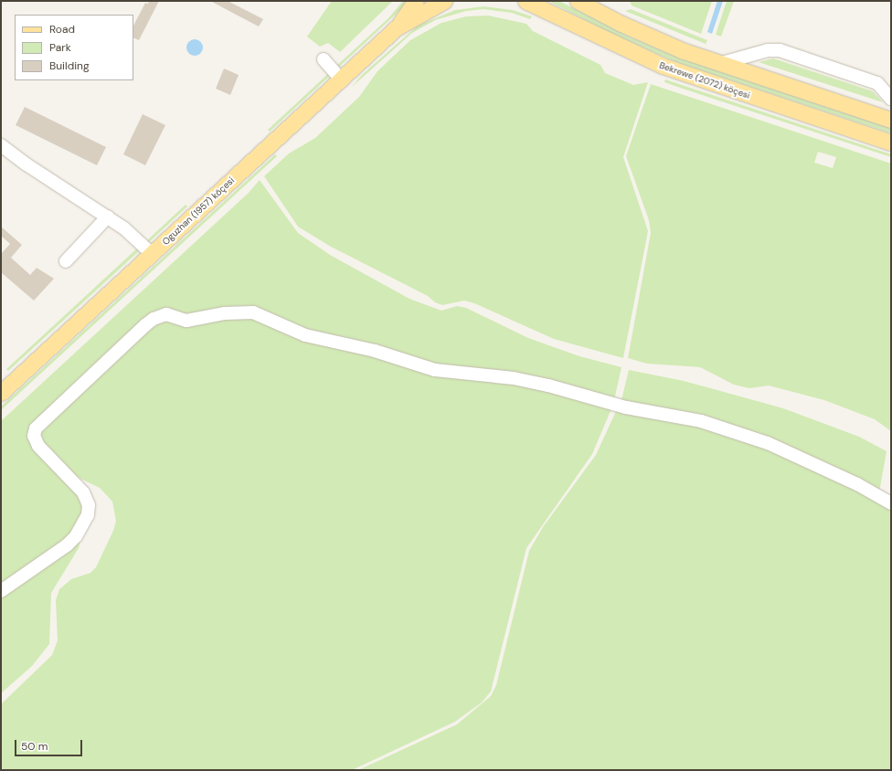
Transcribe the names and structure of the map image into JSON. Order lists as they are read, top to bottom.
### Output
{
  "streets": {
    "main road": ["Bekrewe (2072) köçesi", "Oguzhan (1957) köçesi"]
  },
  "legend": ["Road", "Park", "Building"],
  "scale_bar": "50 m"
}
